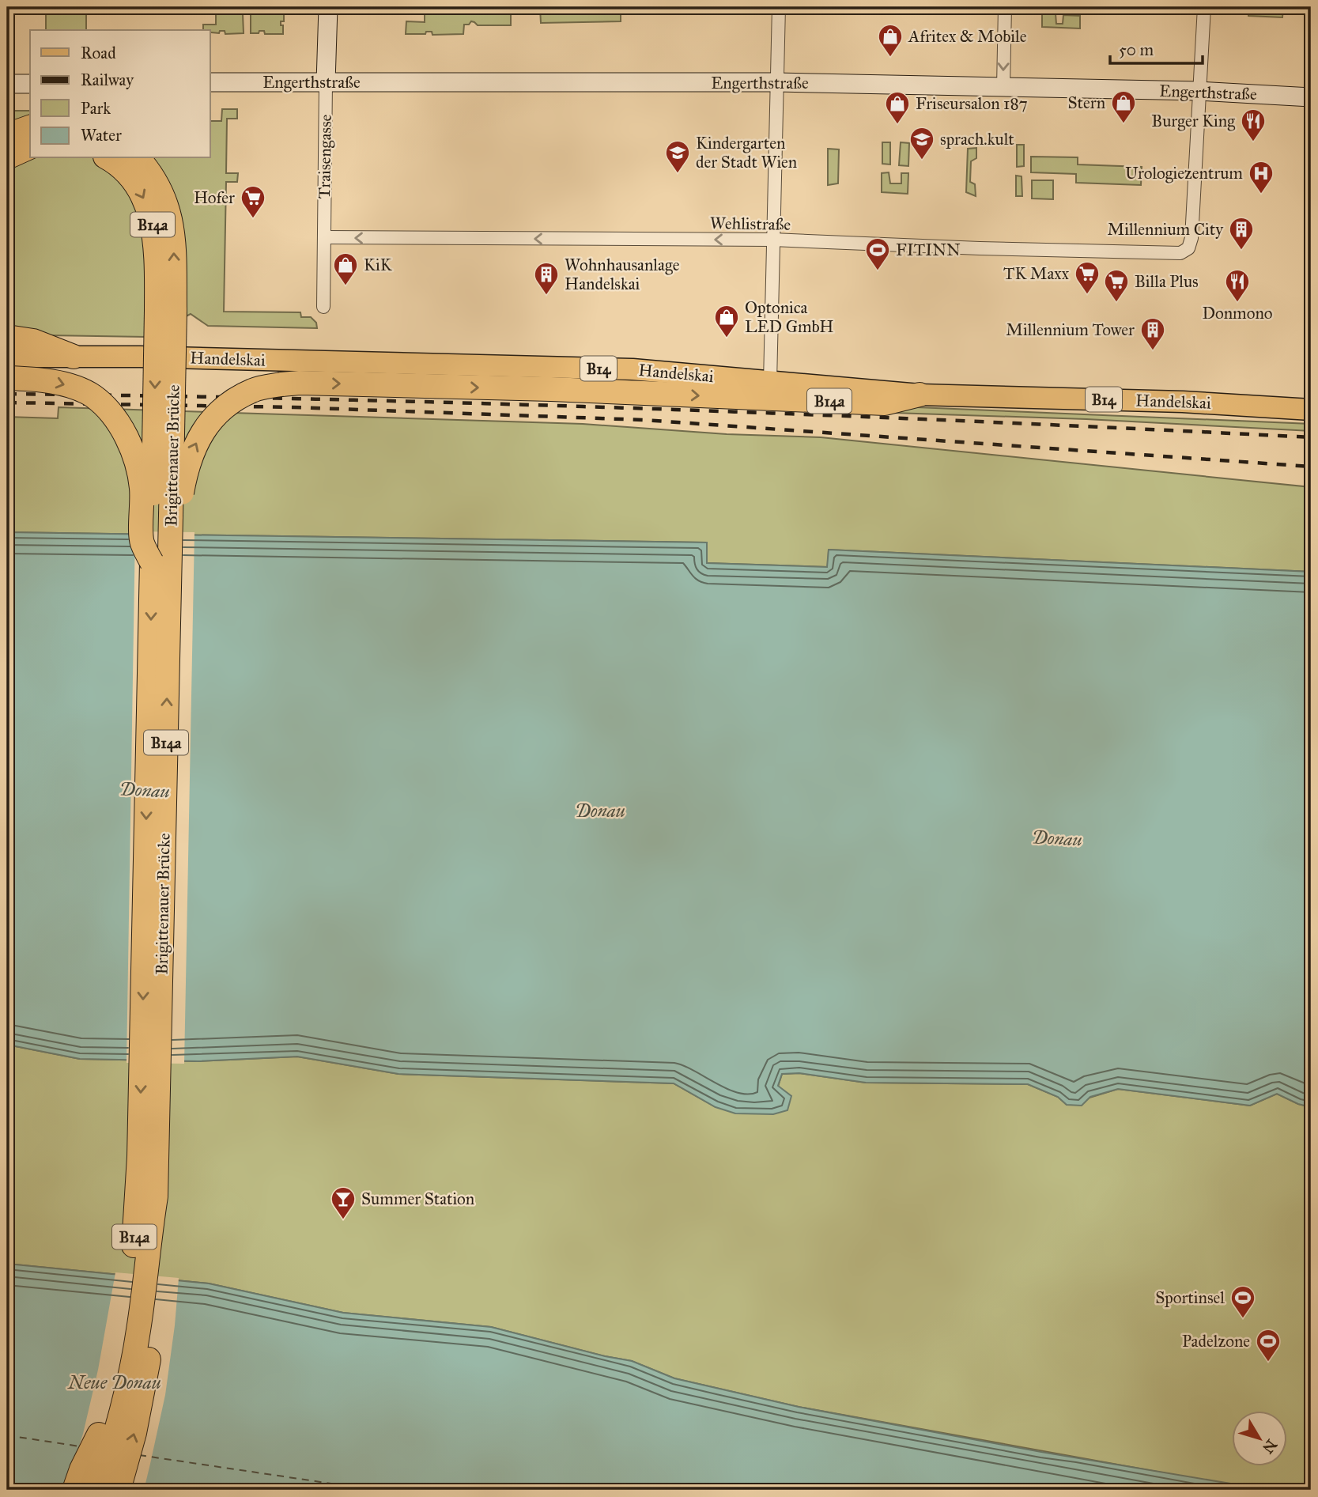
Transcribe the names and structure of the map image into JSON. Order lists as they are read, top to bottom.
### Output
{
  "streets": {
    "highway": ["B14a", "Brigittenauer Brücke"],
    "main road": ["Handelskai", "B14"],
    "street": ["Engerthstraße", "Traisengasse", "Wehlistraße"]
  },
  "crossings": [
    ["Engerthstraße", "Traisengasse"],
    ["Engerthstraße", "Wehlistraße"],
    ["Traisengasse", "Wehlistraße"],
    ["B14a", "Handelskai"],
    ["B14a", "Brigittenauer Brücke"]
  ],
  "one_way": ["Wehlistraße"],
  "water": ["Donau", "Neue Donau"],
  "places": {
    "shop": [
      "Afritex & Mobile",
      "Stern",
      "Friseursalon 187",
      "KiK",
      "Optonica LED GmbH"
    ],
    "restaurant": ["Burger King", "Donmono"],
    "school or university": ["sprach.kult", "Kindergarten der Stadt Wien"],
    "hospital": ["Urologiezentrum"],
    "supermarket": ["Hofer", "TK Maxx", "Billa Plus"],
    "building": ["Millennium City", "Wohnhausanlage Handelskai", "Millennium Tower"],
    "sports": ["FITINN", "Sportinsel", "Padelzone"],
    "bar": ["Summer Station"]
  },
  "legend": [
    "Road",
    "Railway",
    "Park",
    "Water"
  ],
  "scale_bar": "50 m",
  "north": "bottom right"
}
